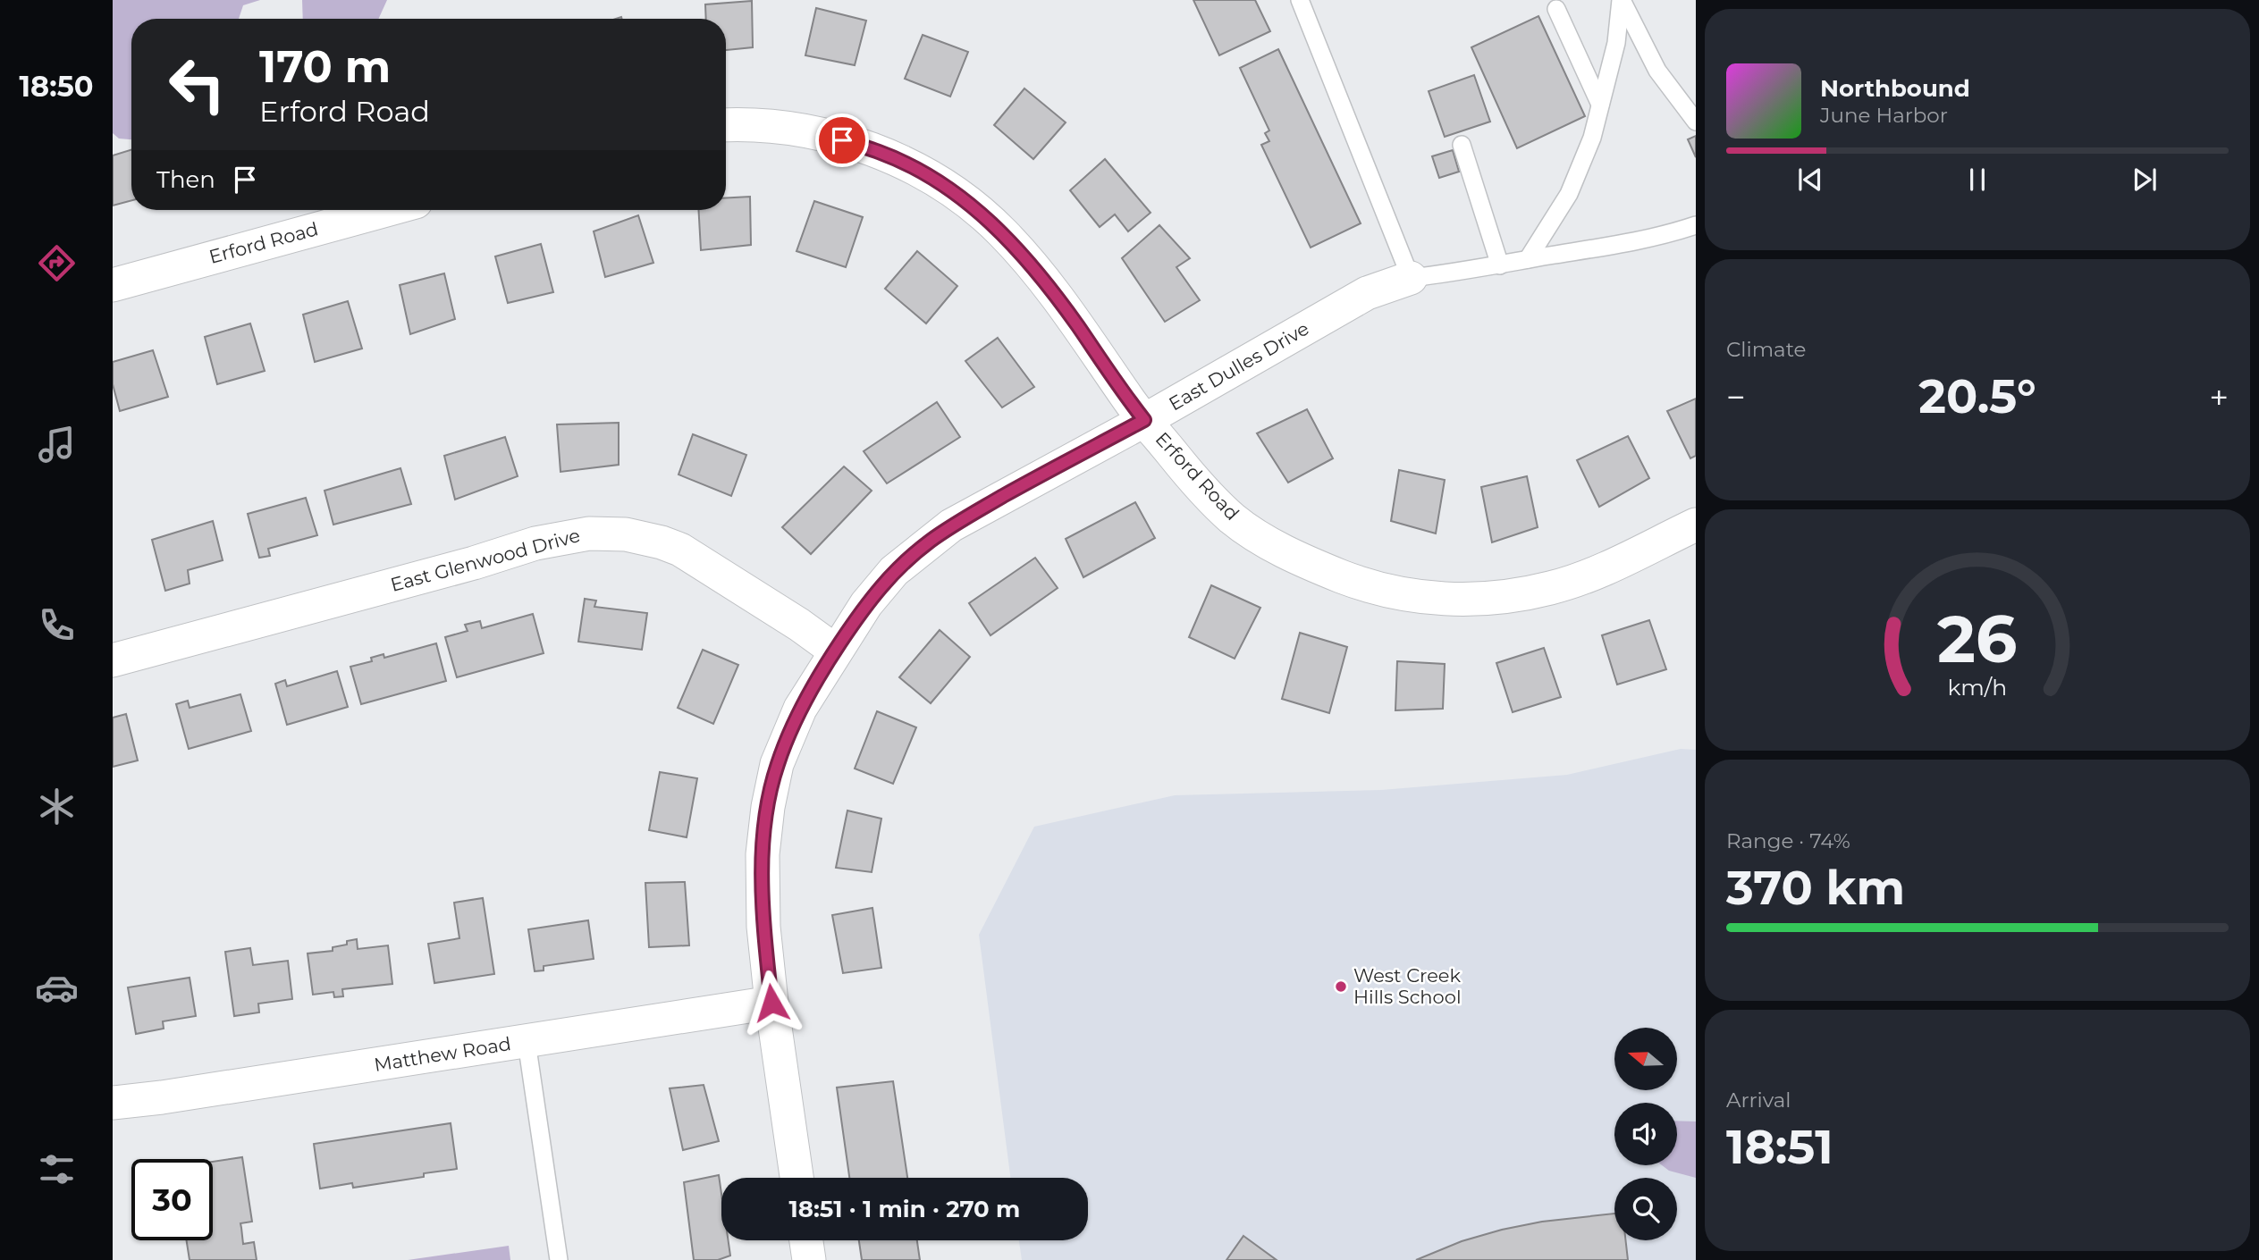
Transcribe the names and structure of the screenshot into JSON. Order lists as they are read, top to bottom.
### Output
{
  "streets": {
    "street": [
      "Erford Road",
      "East Dulles Drive",
      "East Glenwood Drive",
      "Matthew Road"
    ]
  },
  "crossings": [
    ["Erford Road", "East Dulles Drive"],
    ["East Dulles Drive", "East Glenwood Drive"],
    ["East Dulles Drive", "Matthew Road"]
  ],
  "places": ["West Creek Hills School"],
  "north": "left",
  "page": {
    "tabs": "18:50",
    "turn": ["170 m", "Erford Road"],
    "song": ["Northbound", "June Harbor"],
    "then": "Then",
    "tile": [
      "Climate",
      ["Range · 74%", "370 km"],
      ["Arrival", "18:51"]
    ],
    "heat": ["−", "20.5°", "+"],
    "limit": "30",
    "trip": "18:51 · 1 min · 270 m",
    "gauge": ["26", "km/h"]
  }
}
